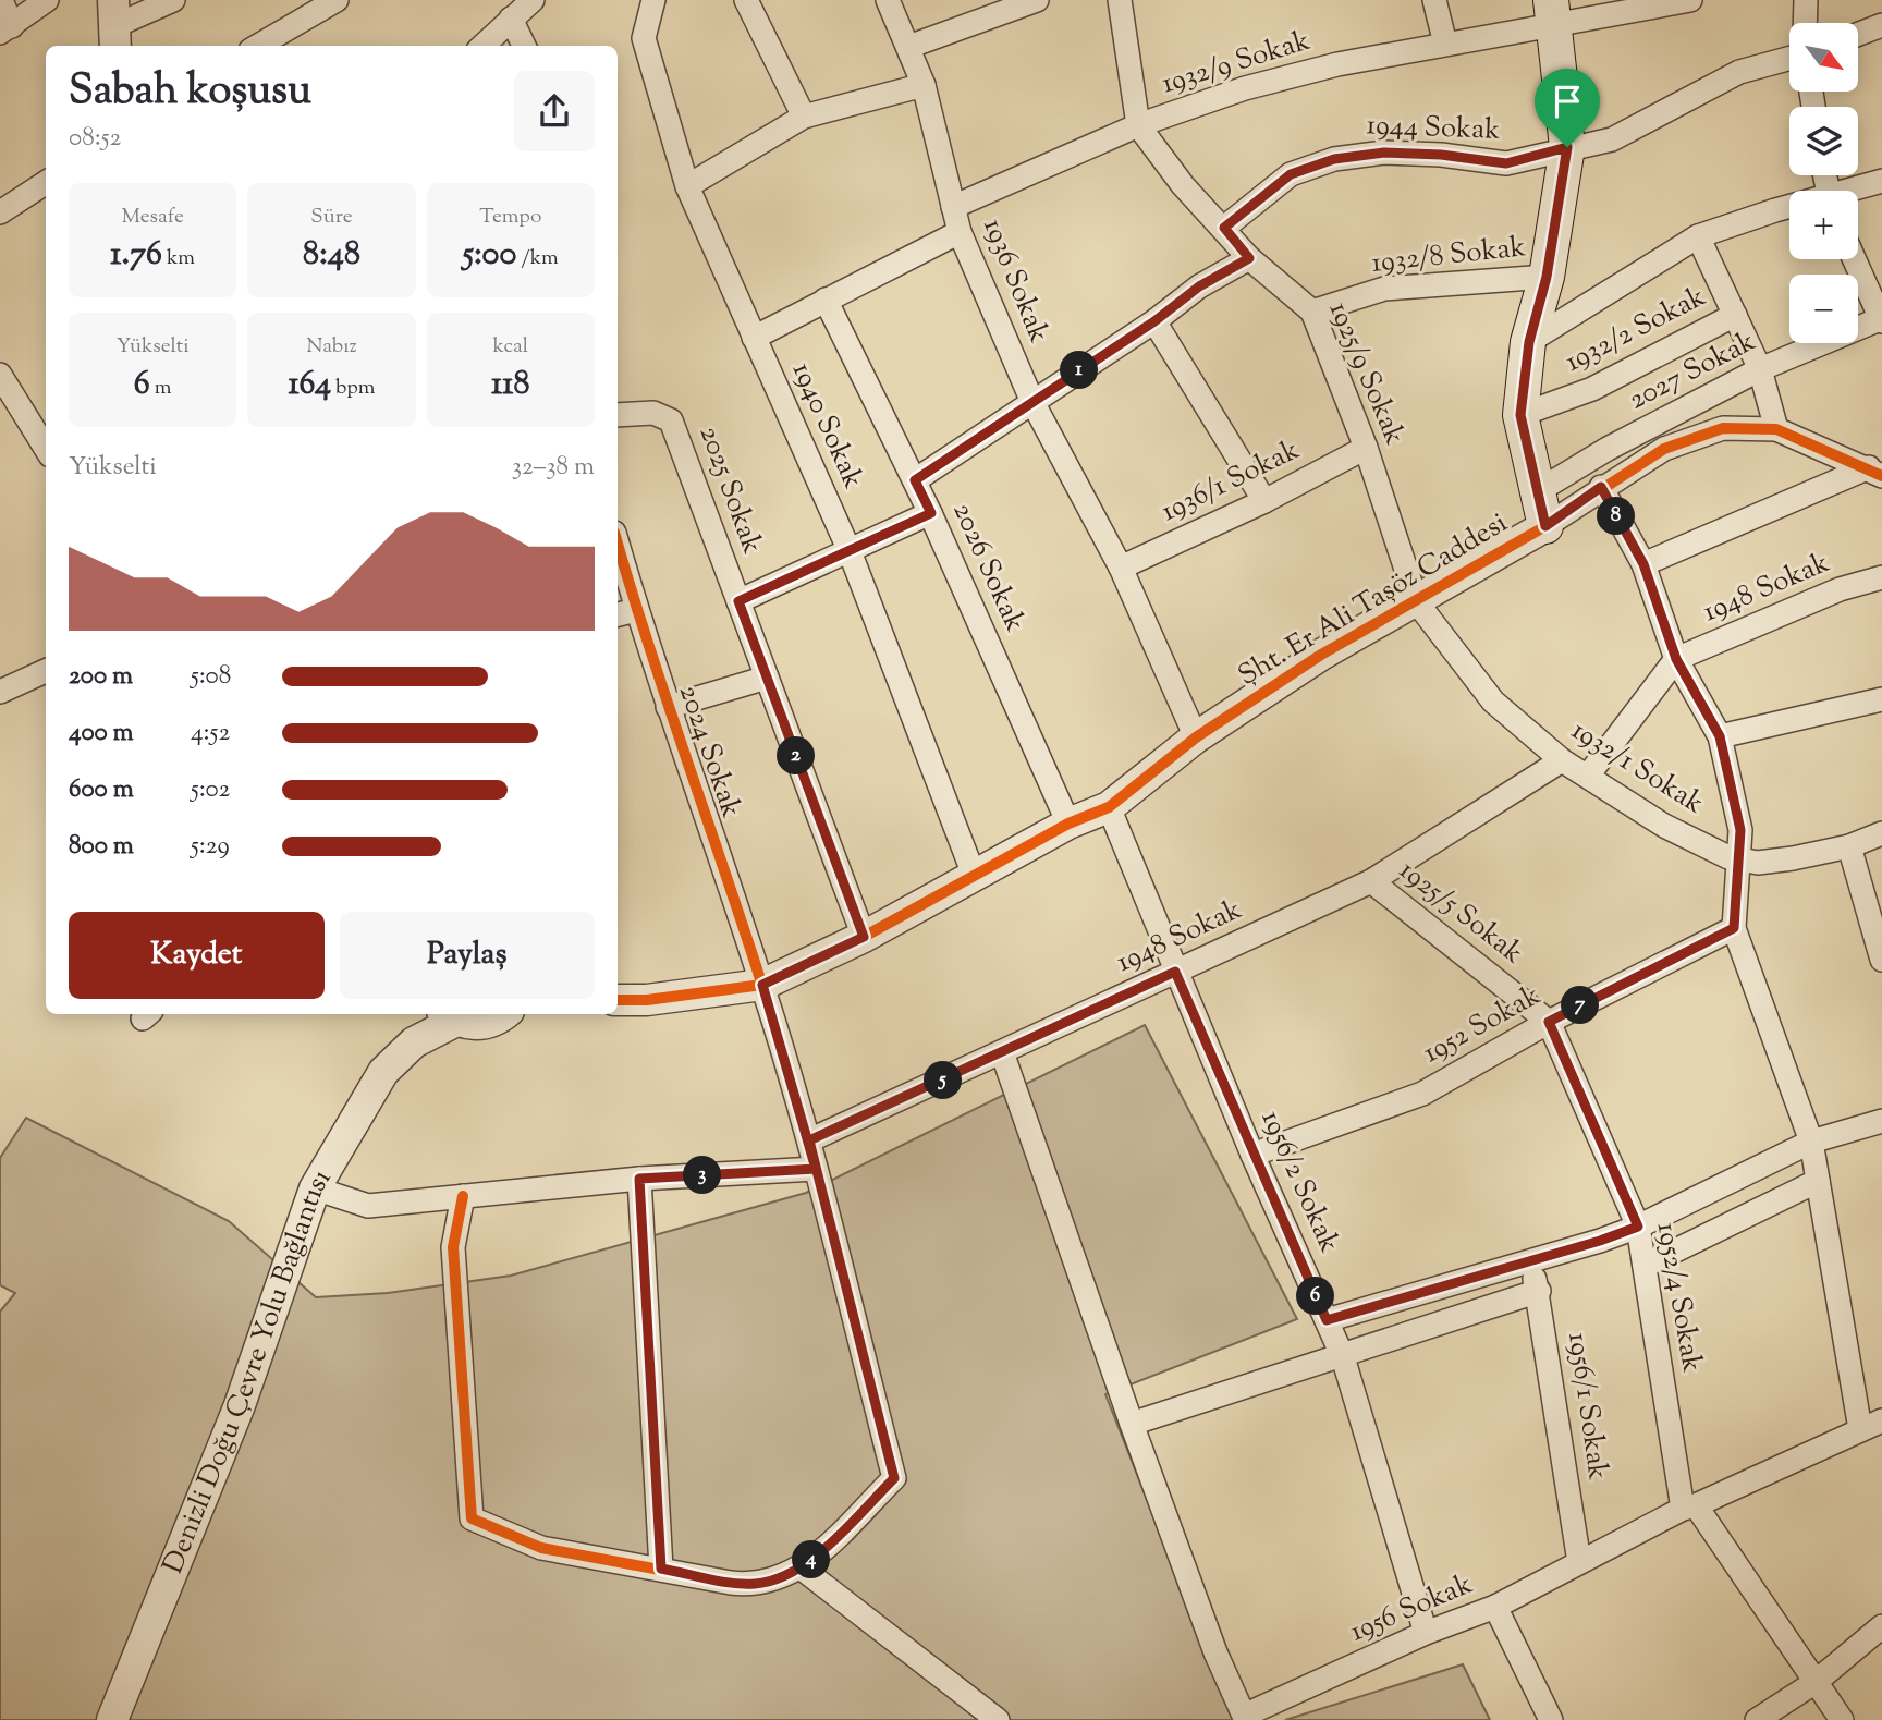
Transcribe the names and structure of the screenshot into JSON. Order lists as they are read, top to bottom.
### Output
{
  "streets": {
    "main road": ["Şht. Er Ali Taşöz Caddesi"],
    "street": [
      "1932/9 Sokak",
      "1944 Sokak",
      "1932/8 Sokak",
      "1936 Sokak",
      "1932/2 Sokak",
      "2027 Sokak",
      "1925/9 Sokak",
      "1940 Sokak",
      "1936/1 Sokak",
      "2025 Sokak",
      "2026 Sokak",
      "1948 Sokak",
      "2024 Sokak",
      "1932/1 Sokak",
      "1925/5 Sokak",
      "1952 Sokak",
      "1956/2 Sokak",
      "1952/4 Sokak",
      "Denizli Doğu Çevre Yolu Bağlantısı",
      "1956/1 Sokak",
      "1956 Sokak"
    ]
  },
  "crossings": [
    ["1932/9 Sokak", "1936 Sokak"],
    ["1932/9 Sokak", "1925/9 Sokak"],
    ["1932/9 Sokak", "Şht. Er Ali Taşöz Caddesi"],
    ["1944 Sokak", "1925/9 Sokak"],
    ["1944 Sokak", "Şht. Er Ali Taşöz Caddesi"],
    ["1932/8 Sokak", "1925/9 Sokak"],
    ["1932/8 Sokak", "Şht. Er Ali Taşöz Caddesi"],
    ["1936 Sokak", "1936/1 Sokak"],
    ["1936 Sokak", "Şht. Er Ali Taşöz Caddesi"],
    ["1932/2 Sokak", "Şht. Er Ali Taşöz Caddesi"],
    ["2027 Sokak", "Şht. Er Ali Taşöz Caddesi"],
    ["1925/9 Sokak", "1936/1 Sokak"],
    ["1925/9 Sokak", "Şht. Er Ali Taşöz Caddesi"],
    ["1925/9 Sokak", "1932/1 Sokak"],
    ["1940 Sokak", "Şht. Er Ali Taşöz Caddesi"],
    ["2025 Sokak", "Şht. Er Ali Taşöz Caddesi"],
    ["2026 Sokak", "Şht. Er Ali Taşöz Caddesi"],
    ["1948 Sokak", "2024 Sokak"],
    ["1948 Sokak", "1932/1 Sokak"],
    ["1948 Sokak", "1925/5 Sokak"],
    ["1948 Sokak", "1956/2 Sokak"],
    ["Şht. Er Ali Taşöz Caddesi", "2024 Sokak"],
    ["Şht. Er Ali Taşöz Caddesi", "1932/1 Sokak"],
    ["Şht. Er Ali Taşöz Caddesi", "1956/2 Sokak"],
    ["1925/5 Sokak", "1952 Sokak"],
    ["1925/5 Sokak", "1952/4 Sokak"],
    ["1952 Sokak", "1956/2 Sokak"],
    ["1952 Sokak", "1952/4 Sokak"],
    ["1956/2 Sokak", "1956 Sokak"],
    ["1952/4 Sokak", "1956 Sokak"],
    ["1956/1 Sokak", "1956 Sokak"]
  ],
  "north": "bottom right",
  "page": {
    "map_buttons": ["+", "−"],
    "heading": ["Sabah koşusu", "08:52"],
    "stats": [
      ["Mesafe", "1.76 km"],
      ["Süre", "8:48"],
      ["Tempo", "5:00 /km"],
      ["Yükselti", "6 m"],
      ["Nabız", "164 bpm"],
      ["kcal", "118"]
    ],
    "pins": [
      "1",
      "8",
      "2",
      "7",
      "5",
      "3",
      "6",
      "4"
    ],
    "chart": ["Yükselti", "32–38 m"],
    "list": [
      {
        "name": "200 m",
        "note": "5:08"
      },
      {
        "name": "400 m",
        "note": "4:52"
      },
      {
        "name": "600 m",
        "note": "5:02"
      },
      {
        "name": "800 m",
        "note": "5:29"
      }
    ],
    "buttons": ["Kaydet", "Paylaş"]
  }
}
